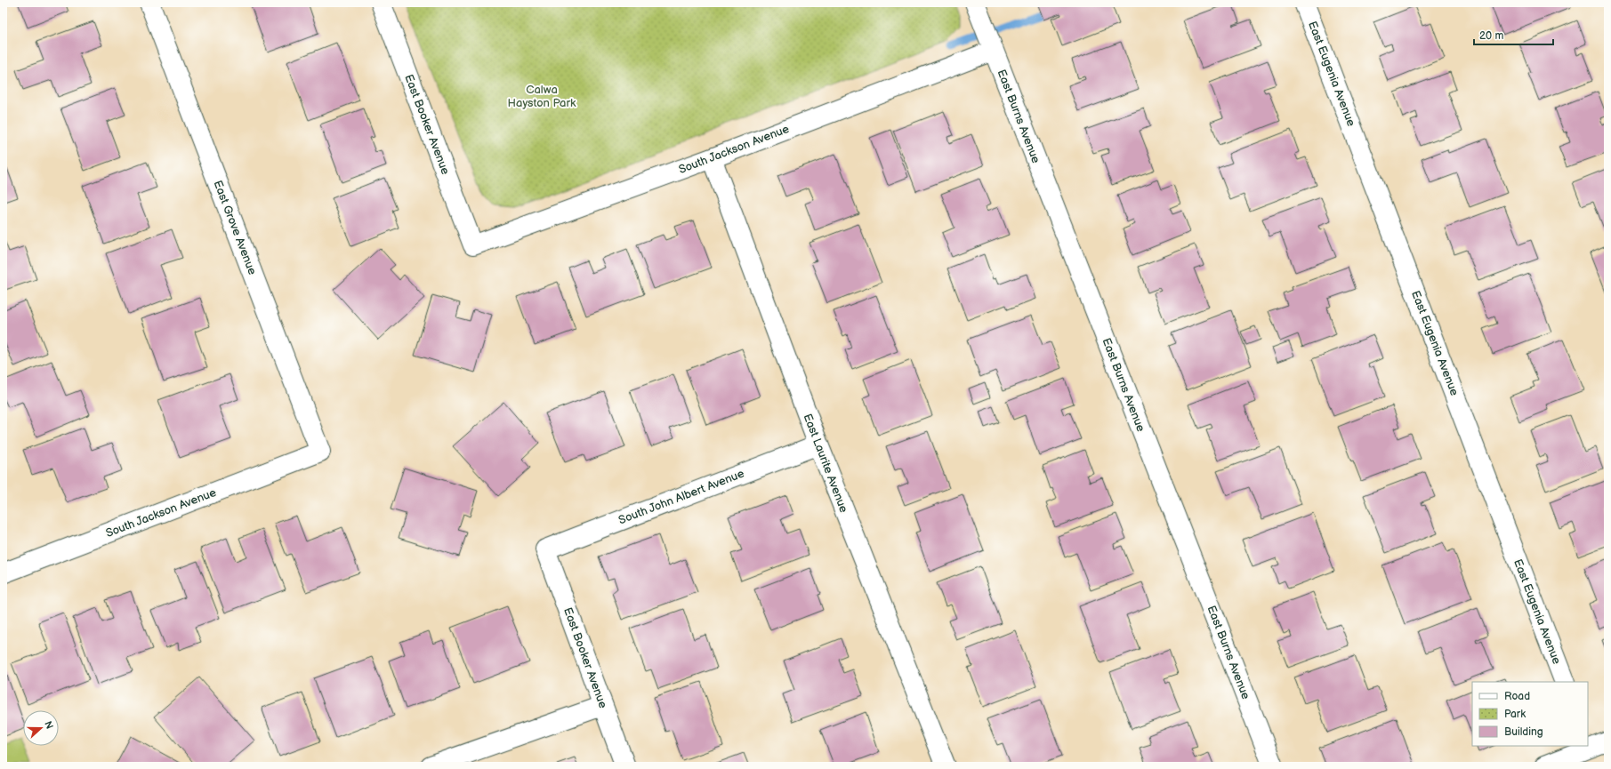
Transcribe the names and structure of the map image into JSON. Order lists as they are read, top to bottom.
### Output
{
  "streets": {
    "street": [
      "East Eugenia Avenue",
      "East Burns Avenue",
      "East Booker Avenue",
      "South Jackson Avenue",
      "East Grove Avenue",
      "East Laurite Avenue",
      "South John Albert Avenue"
    ]
  },
  "crossings": [
    ["East Burns Avenue", "South Jackson Avenue"],
    ["East Booker Avenue", "South Jackson Avenue"],
    ["East Booker Avenue", "South John Albert Avenue"],
    ["South Jackson Avenue", "East Grove Avenue"],
    ["South Jackson Avenue", "East Laurite Avenue"],
    ["East Laurite Avenue", "South John Albert Avenue"]
  ],
  "parks": ["Calwa Hayston Park"],
  "legend": ["Road", "Park", "Building"],
  "scale_bar": "20 m",
  "north": "right"
}
